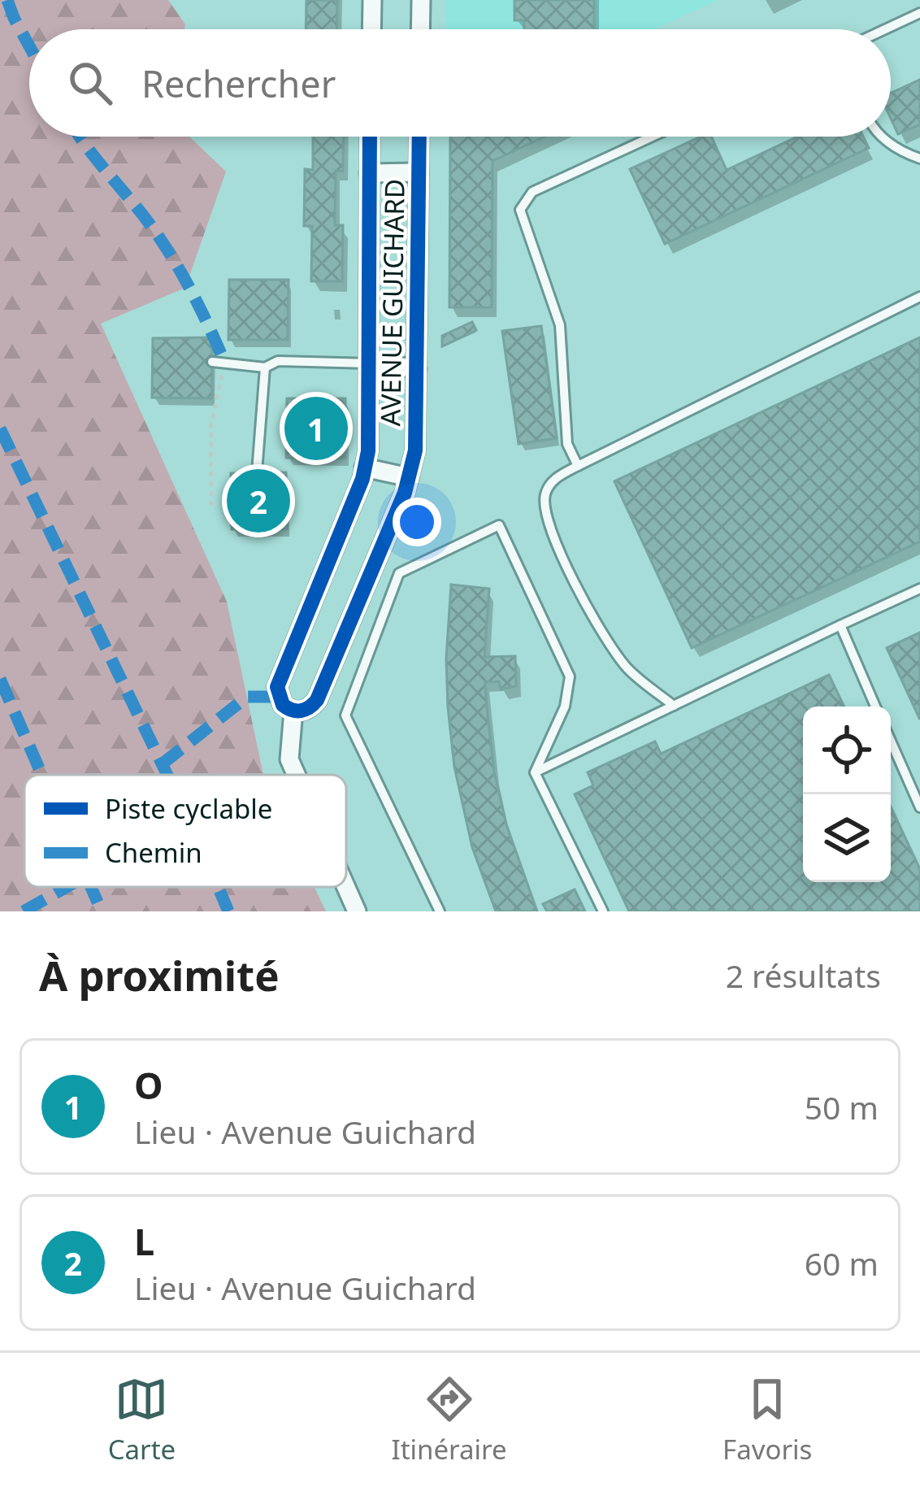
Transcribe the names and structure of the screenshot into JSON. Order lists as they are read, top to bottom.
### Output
{
  "streets": {
    "street": ["AVENUE GUICHARD"]
  },
  "legend": ["Piste cyclable", "Chemin"],
  "page": {
    "search": "Rechercher",
    "pins": ["1", "2"],
    "heading": ["À proximité", "2 résultats"],
    "list": [
      {
        "mark": "1",
        "name": "O",
        "note": "Lieu · Avenue Guichard",
        "value": "50 m"
      },
      {
        "mark": "2",
        "name": "L",
        "note": "Lieu · Avenue Guichard",
        "value": "60 m"
      }
    ],
    "nav": ["Carte", "Itinéraire", "Favoris"]
  }
}
